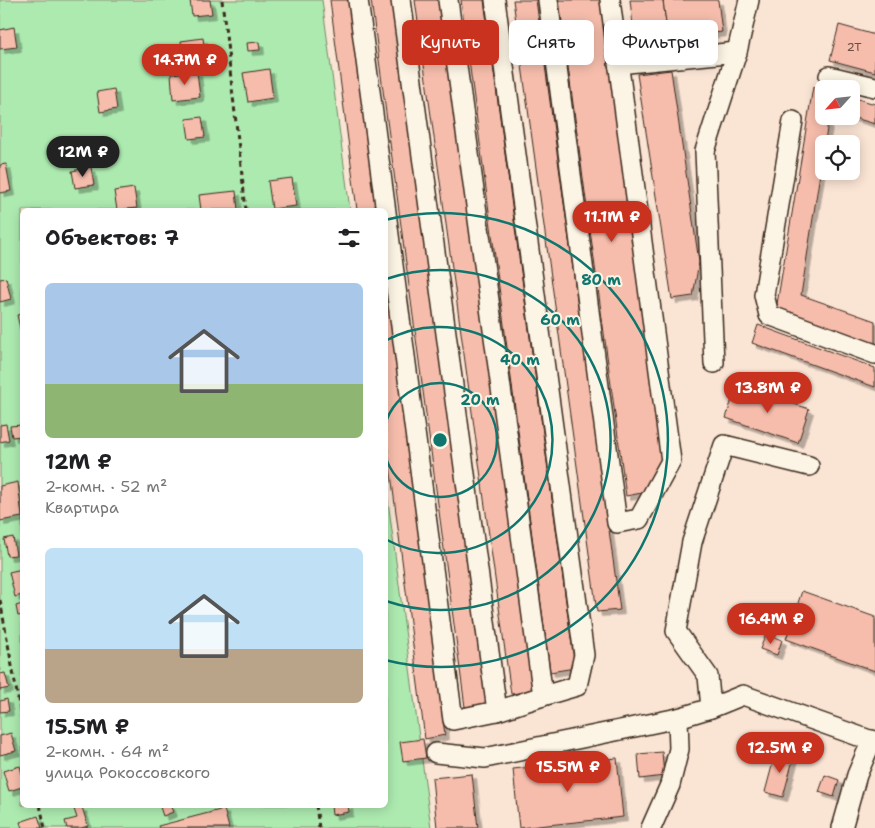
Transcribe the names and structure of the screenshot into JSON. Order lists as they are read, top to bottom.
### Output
{
  "house_numbers": ["2Т"],
  "north": "bottom left",
  "page": {
    "chip": ["Купить", "Снять", "Фильтры"],
    "price": [
      "14.7M ₽",
      "12M ₽",
      "11.1M ₽",
      "13.8M ₽",
      "16.4M ₽",
      "12.5M ₽",
      "15.5M ₽"
    ],
    "heading": "Объектов: 7",
    "list": [
      {
        "name": "12M ₽",
        "note": "2-комн. · 52 m² · Квартира"
      },
      {
        "name": "15.5M ₽",
        "note": "2-комн. · 64 m² · улица Рокоссовского"
      }
    ]
  },
  "rings": [
    "80 m",
    "60 m",
    "40 m",
    "20 m"
  ]
}
